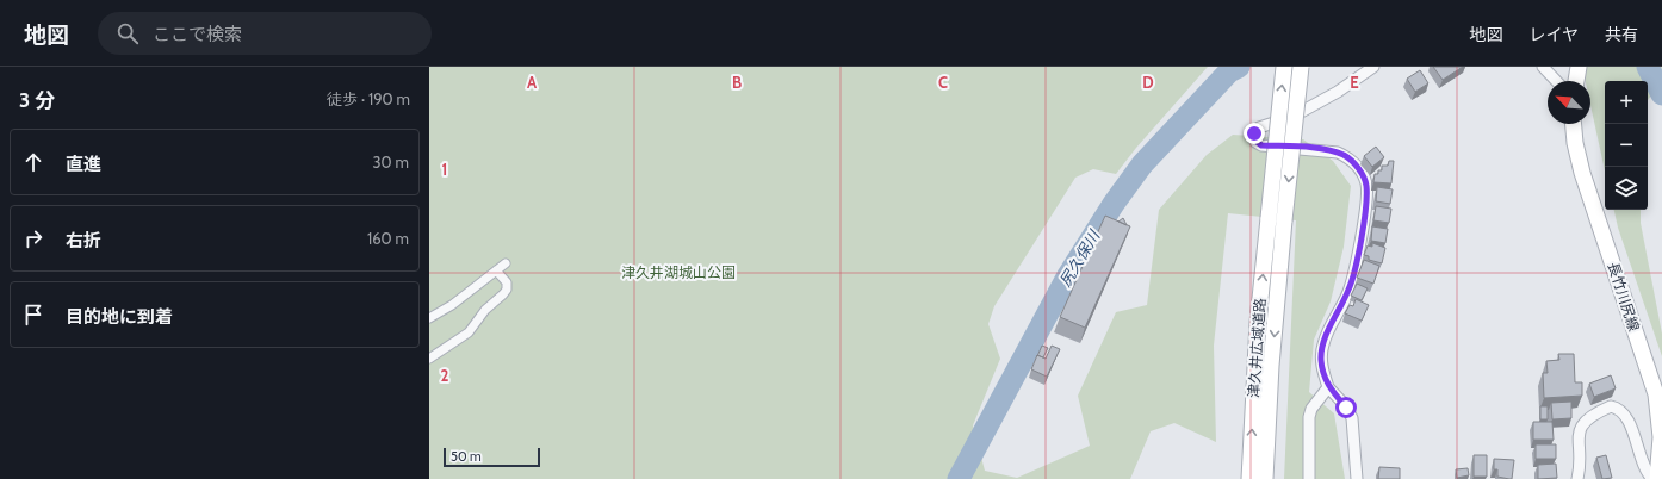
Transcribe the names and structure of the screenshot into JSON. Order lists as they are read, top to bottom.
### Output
{
  "streets": {
    "main road": ["長竹川尻線", "津久井広域道路"]
  },
  "water": ["尻久保川"],
  "parks": ["津久井湖城山公園"],
  "scale_bar": "50 m",
  "north": "top left",
  "page": {
    "header": "地図",
    "search": "ここで検索",
    "nav": ["地図", "レイヤ", "共有"],
    "heading": ["3 分", "徒歩 · 190 m"],
    "map_buttons": ["+", "−"],
    "list": [
      ["直進", "30 m"],
      ["右折", "160 m"],
      "目的地に到着"
    ],
    "scale": "50 m"
  },
  "grid": {
    "columns": [
      "A",
      "B",
      "C",
      "D",
      "E"
    ],
    "rows": ["1", "2"]
  }
}
